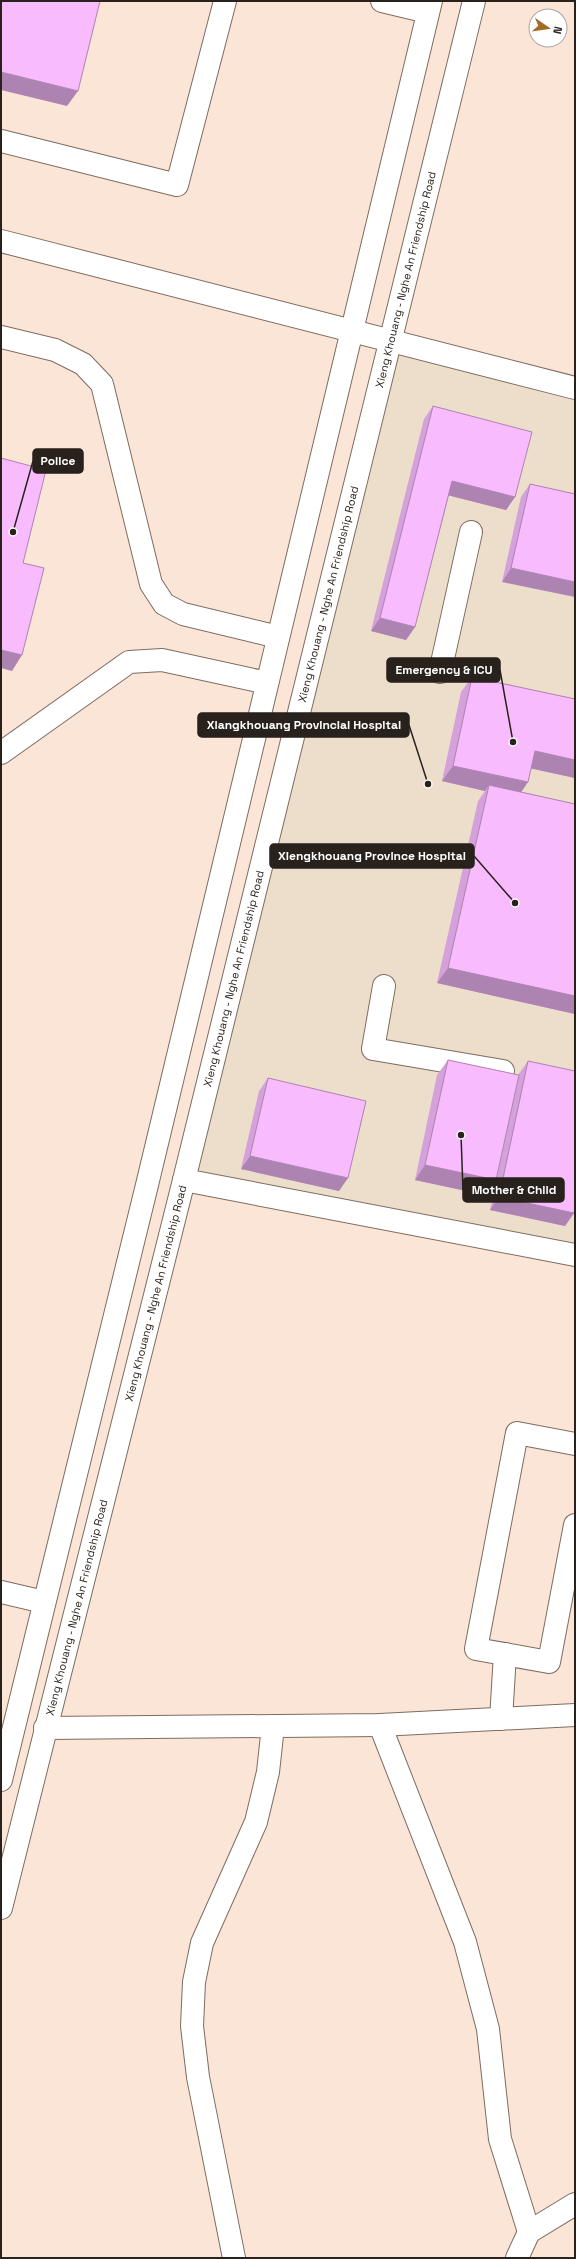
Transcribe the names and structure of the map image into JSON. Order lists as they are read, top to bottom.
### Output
{
  "streets": {
    "street": ["Xieng Khouang - Nghe An Friendship Road"]
  },
  "places": [
    "Police",
    "Emergency & ICU",
    "Xiangkhouang Provincial Hospital",
    "Xiengkhouang Province Hospital",
    "Mother & Child"
  ],
  "north": "right"
}
